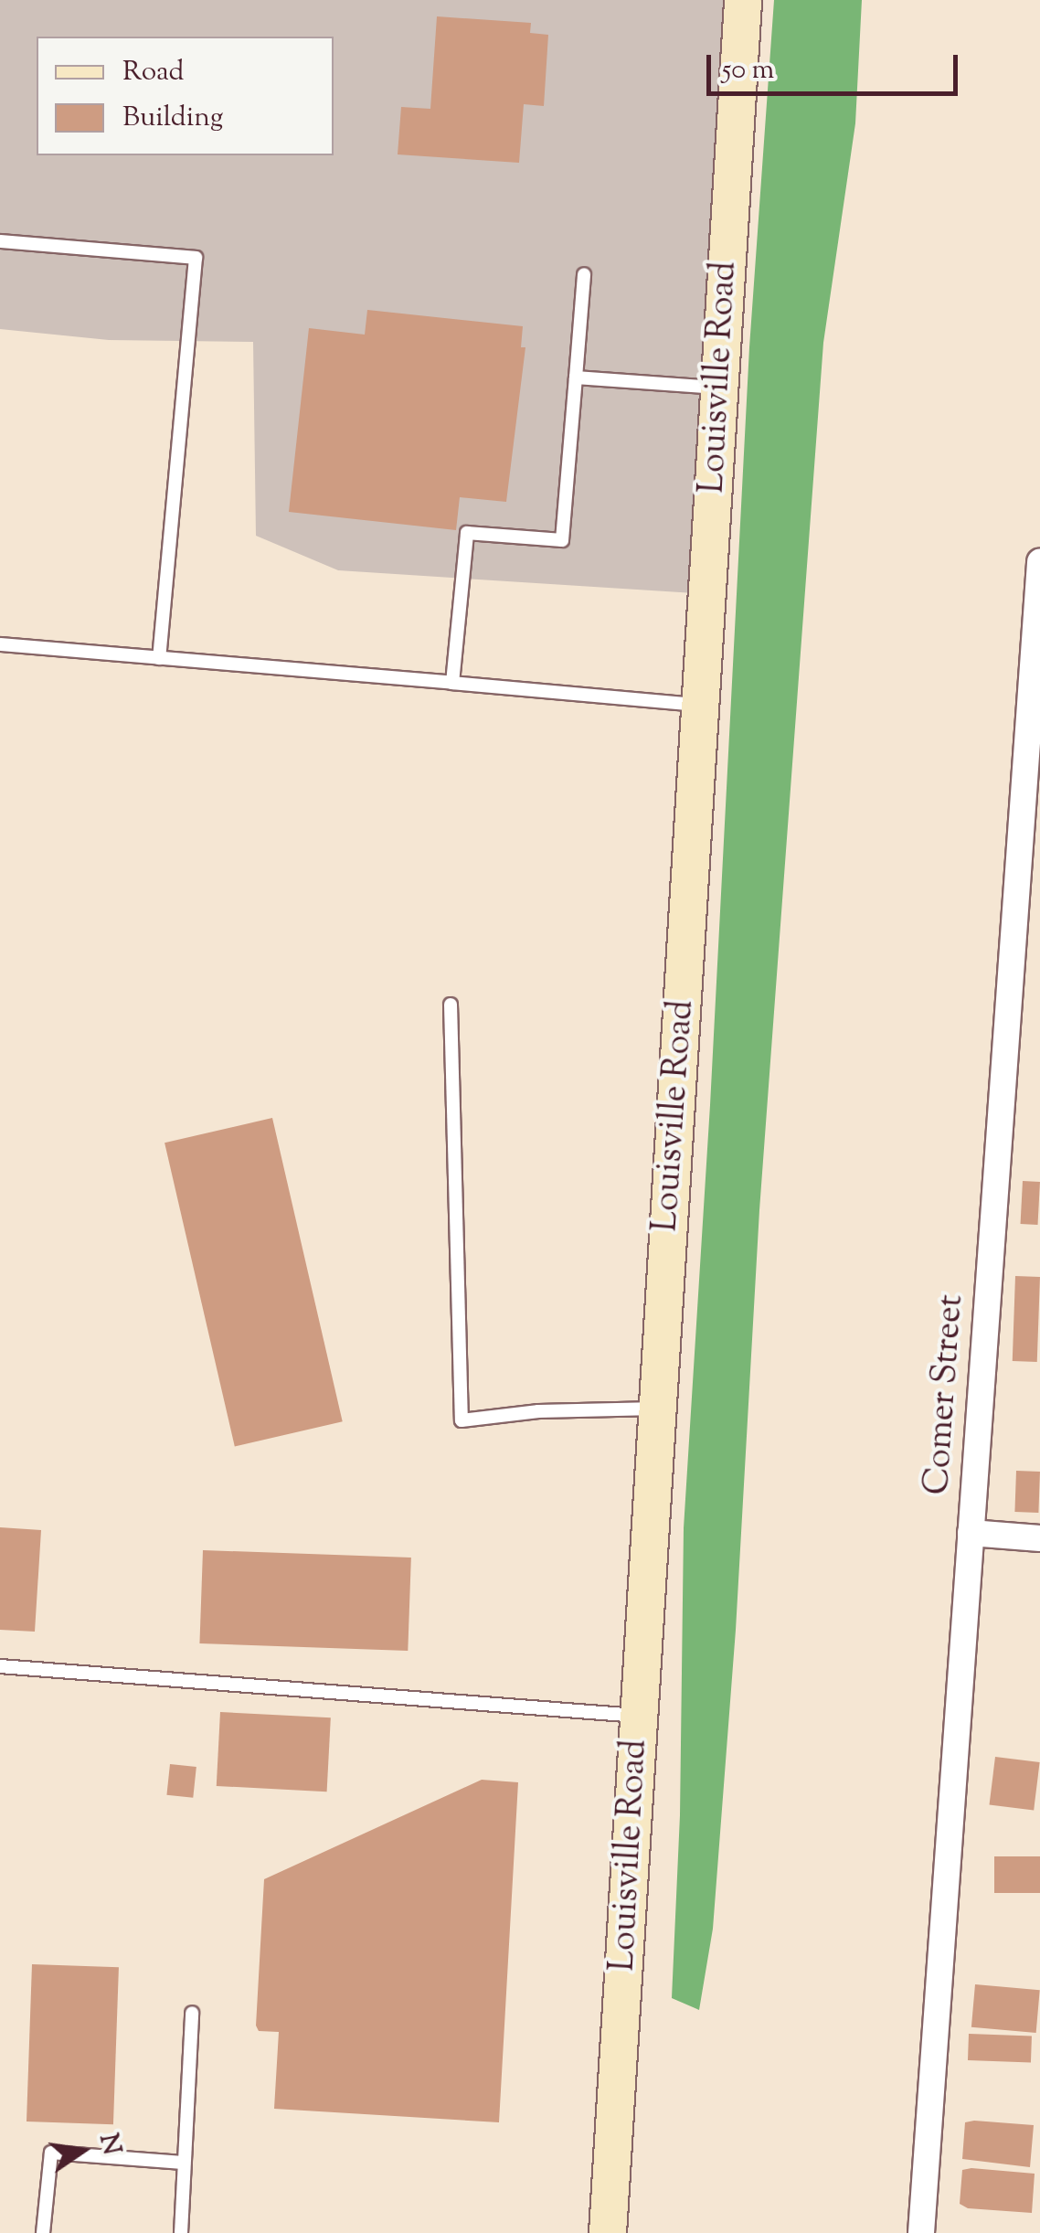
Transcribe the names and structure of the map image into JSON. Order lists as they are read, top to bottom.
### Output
{
  "streets": {
    "main road": ["Louisville Road"],
    "street": ["Comer Street"]
  },
  "legend": ["Road", "Building"],
  "scale_bar": "50 m",
  "north": "right"
}
